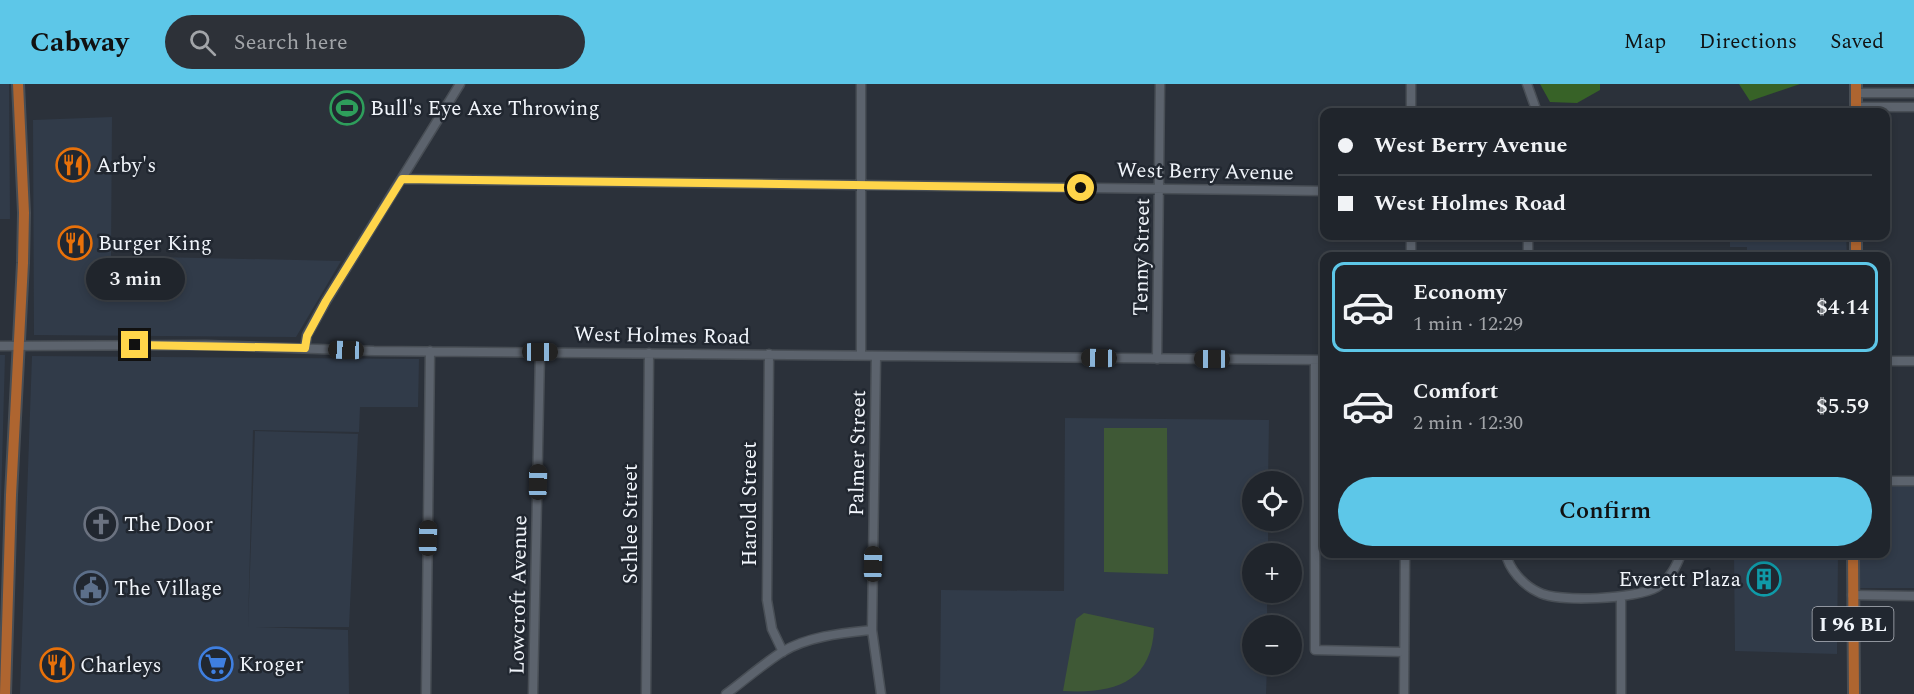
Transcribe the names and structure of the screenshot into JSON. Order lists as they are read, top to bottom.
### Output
{
  "streets": {
    "main road": ["I 96 BL"],
    "street": [
      "West Berry Avenue",
      "Tenny Street",
      "West Holmes Road",
      "Palmer Street",
      "Harold Street",
      "Schlee Street",
      "Lowcroft Avenue"
    ]
  },
  "crossings": [
    ["West Berry Avenue", "Tenny Street"],
    ["Tenny Street", "West Holmes Road"],
    ["West Holmes Road", "Palmer Street"],
    ["West Holmes Road", "Harold Street"],
    ["West Holmes Road", "Schlee Street"],
    ["West Holmes Road", "Lowcroft Avenue"]
  ],
  "places": {
    "sports": ["Bull's Eye Axe Throwing"],
    "restaurant": ["Arby's", "Burger King", "Charleys"],
    "church": ["The Door"],
    "building": ["Everett Plaza"],
    "public building": ["The Village"],
    "supermarket": ["Kroger"]
  },
  "page": {
    "header": "Cabway",
    "search": "Search here",
    "nav": ["Map", "Directions", "Saved"],
    "banner": ["West Berry Avenue", "West Holmes Road"],
    "bubble": "3 min",
    "list": [
      {
        "name": "Economy",
        "note": "1 min · 12:29",
        "value": "$4.14"
      },
      {
        "name": "Comfort",
        "note": "2 min · 12:30",
        "value": "$5.59"
      }
    ],
    "buttons": "Confirm",
    "map_buttons": ["+", "−"]
  }
}
